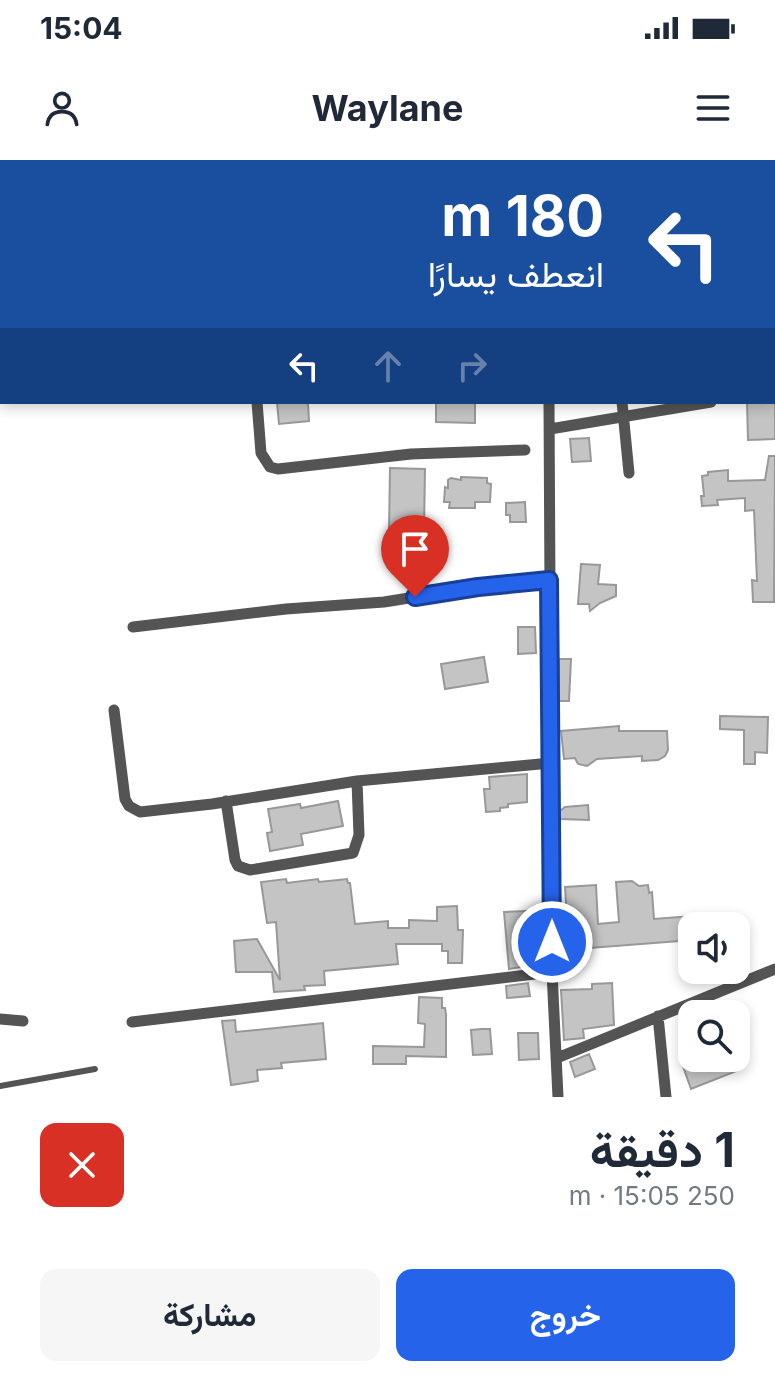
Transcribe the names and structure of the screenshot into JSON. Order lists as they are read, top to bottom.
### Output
{
  "page": {
    "status": "15:04",
    "header": "Waylane",
    "turn": ["180 m", "انعطف يسارًا"],
    "heading": ["1 دقيقة", "250 m · 15:05"],
    "buttons": ["خروج", "مشاركة"]
  }
}
